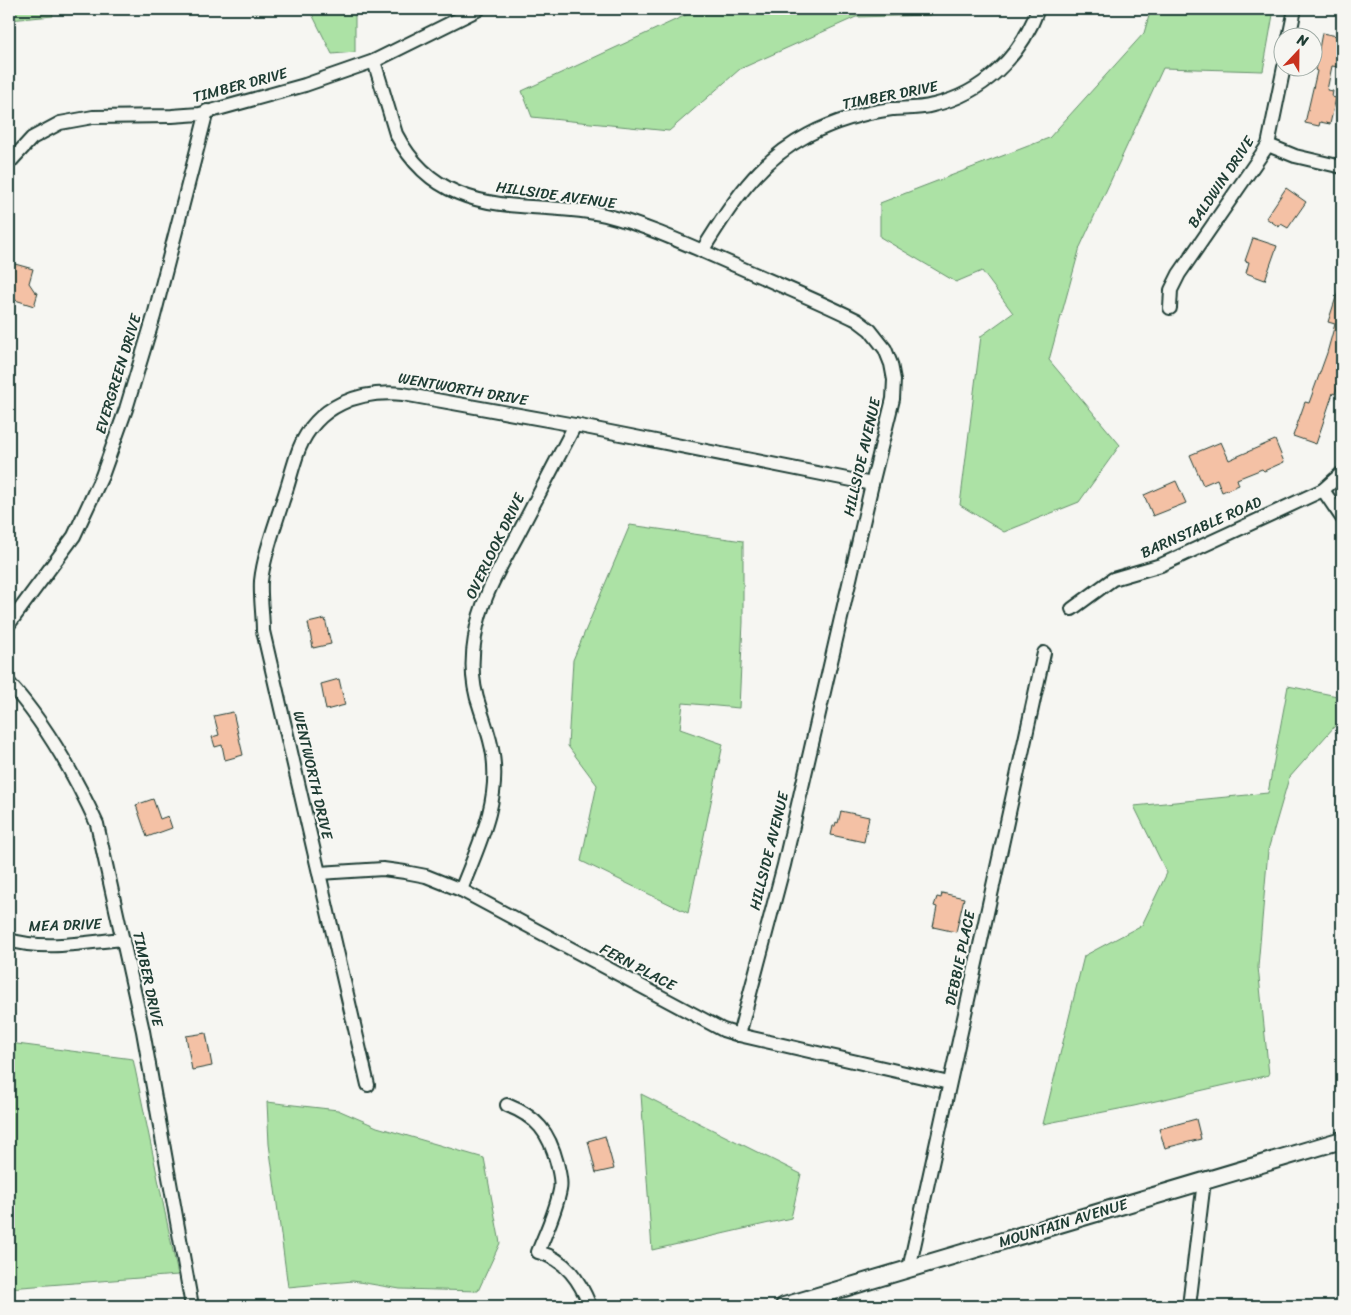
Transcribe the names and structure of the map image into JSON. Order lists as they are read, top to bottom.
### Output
{
  "streets": {
    "main road": ["MOUNTAIN AVENUE"],
    "street": [
      "TIMBER DRIVE",
      "BALDWIN DRIVE",
      "HILLSIDE AVENUE",
      "EVERGREEN DRIVE",
      "WENTWORTH DRIVE",
      "BARNSTABLE ROAD",
      "OVERLOOK DRIVE",
      "MEA DRIVE",
      "DEBBIE PLACE",
      "FERN PLACE"
    ]
  },
  "crossings": [
    ["TIMBER DRIVE", "HILLSIDE AVENUE"],
    ["TIMBER DRIVE", "EVERGREEN DRIVE"],
    ["TIMBER DRIVE", "MEA DRIVE"],
    ["HILLSIDE AVENUE", "WENTWORTH DRIVE"],
    ["HILLSIDE AVENUE", "FERN PLACE"],
    ["WENTWORTH DRIVE", "OVERLOOK DRIVE"],
    ["WENTWORTH DRIVE", "FERN PLACE"],
    ["OVERLOOK DRIVE", "FERN PLACE"],
    ["DEBBIE PLACE", "FERN PLACE"],
    ["DEBBIE PLACE", "MOUNTAIN AVENUE"]
  ],
  "north": "top"
}
